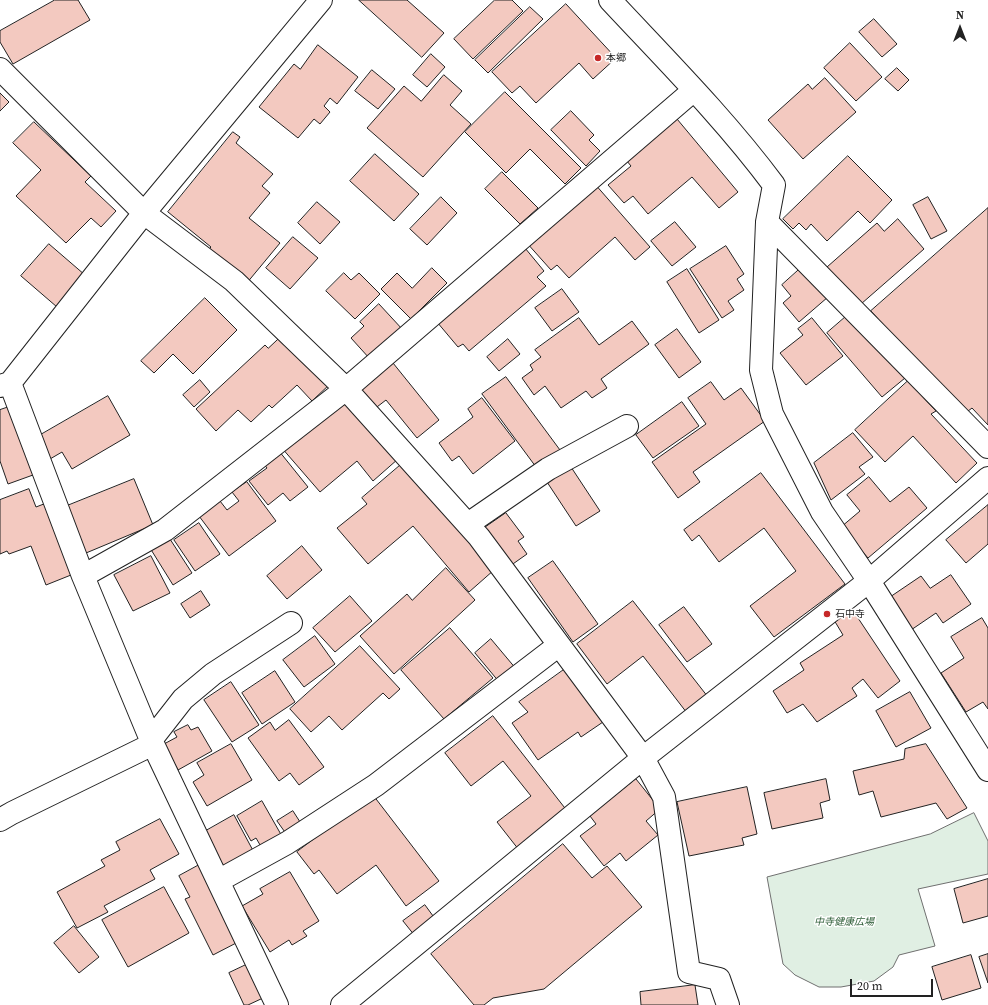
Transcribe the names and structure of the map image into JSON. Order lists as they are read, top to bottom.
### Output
{
  "parks": ["中寺健康広場"],
  "places": ["本郷", "石中寺"],
  "scale_bar": "20 m",
  "north": "top"
}
